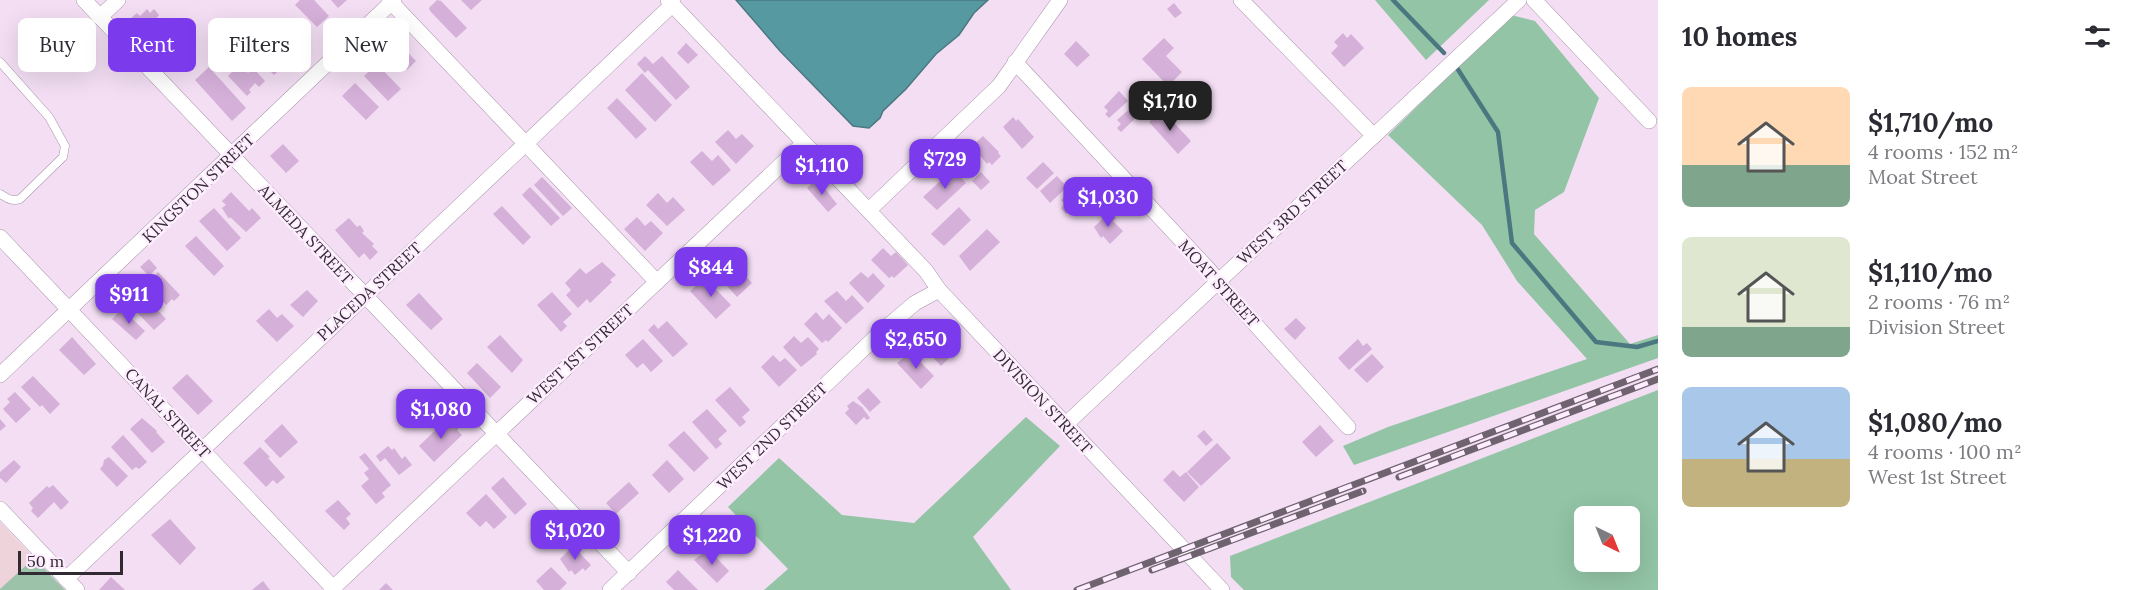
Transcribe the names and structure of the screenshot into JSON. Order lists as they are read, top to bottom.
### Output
{
  "streets": {
    "street": [
      "KINGSTON STREET",
      "WEST 3RD STREET",
      "ALMEDA STREET",
      "MOAT STREET",
      "PLACEDA STREET",
      "WEST 1ST STREET",
      "DIVISION STREET",
      "CANAL STREET",
      "WEST 2ND STREET"
    ]
  },
  "crossings": [
    ["KINGSTON STREET", "ALMEDA STREET"],
    ["KINGSTON STREET", "CANAL STREET"],
    ["WEST 3RD STREET", "MOAT STREET"],
    ["WEST 3RD STREET", "DIVISION STREET"],
    ["ALMEDA STREET", "PLACEDA STREET"],
    ["ALMEDA STREET", "WEST 1ST STREET"],
    ["ALMEDA STREET", "WEST 2ND STREET"],
    ["PLACEDA STREET", "DIVISION STREET"],
    ["PLACEDA STREET", "CANAL STREET"],
    ["WEST 1ST STREET", "DIVISION STREET"],
    ["WEST 1ST STREET", "CANAL STREET"],
    ["DIVISION STREET", "WEST 2ND STREET"]
  ],
  "scale_bar": "50 m",
  "north": "bottom right",
  "page": {
    "heading": "10 homes",
    "chip": [
      "Buy",
      "Rent",
      "Filters",
      "New"
    ],
    "list": [
      {
        "name": "$1,710/mo",
        "note": "4 rooms · 152 m² · Moat Street"
      },
      {
        "name": "$1,110/mo",
        "note": "2 rooms · 76 m² · Division Street"
      },
      {
        "name": "$1,080/mo",
        "note": "4 rooms · 100 m² · West 1st Street"
      }
    ],
    "price": [
      "$1,710",
      "$729",
      "$1,110",
      "$1,030",
      "$844",
      "$911",
      "$2,650",
      "$1,080",
      "$1,020",
      "$1,220"
    ],
    "scale": "50 m"
  }
}
